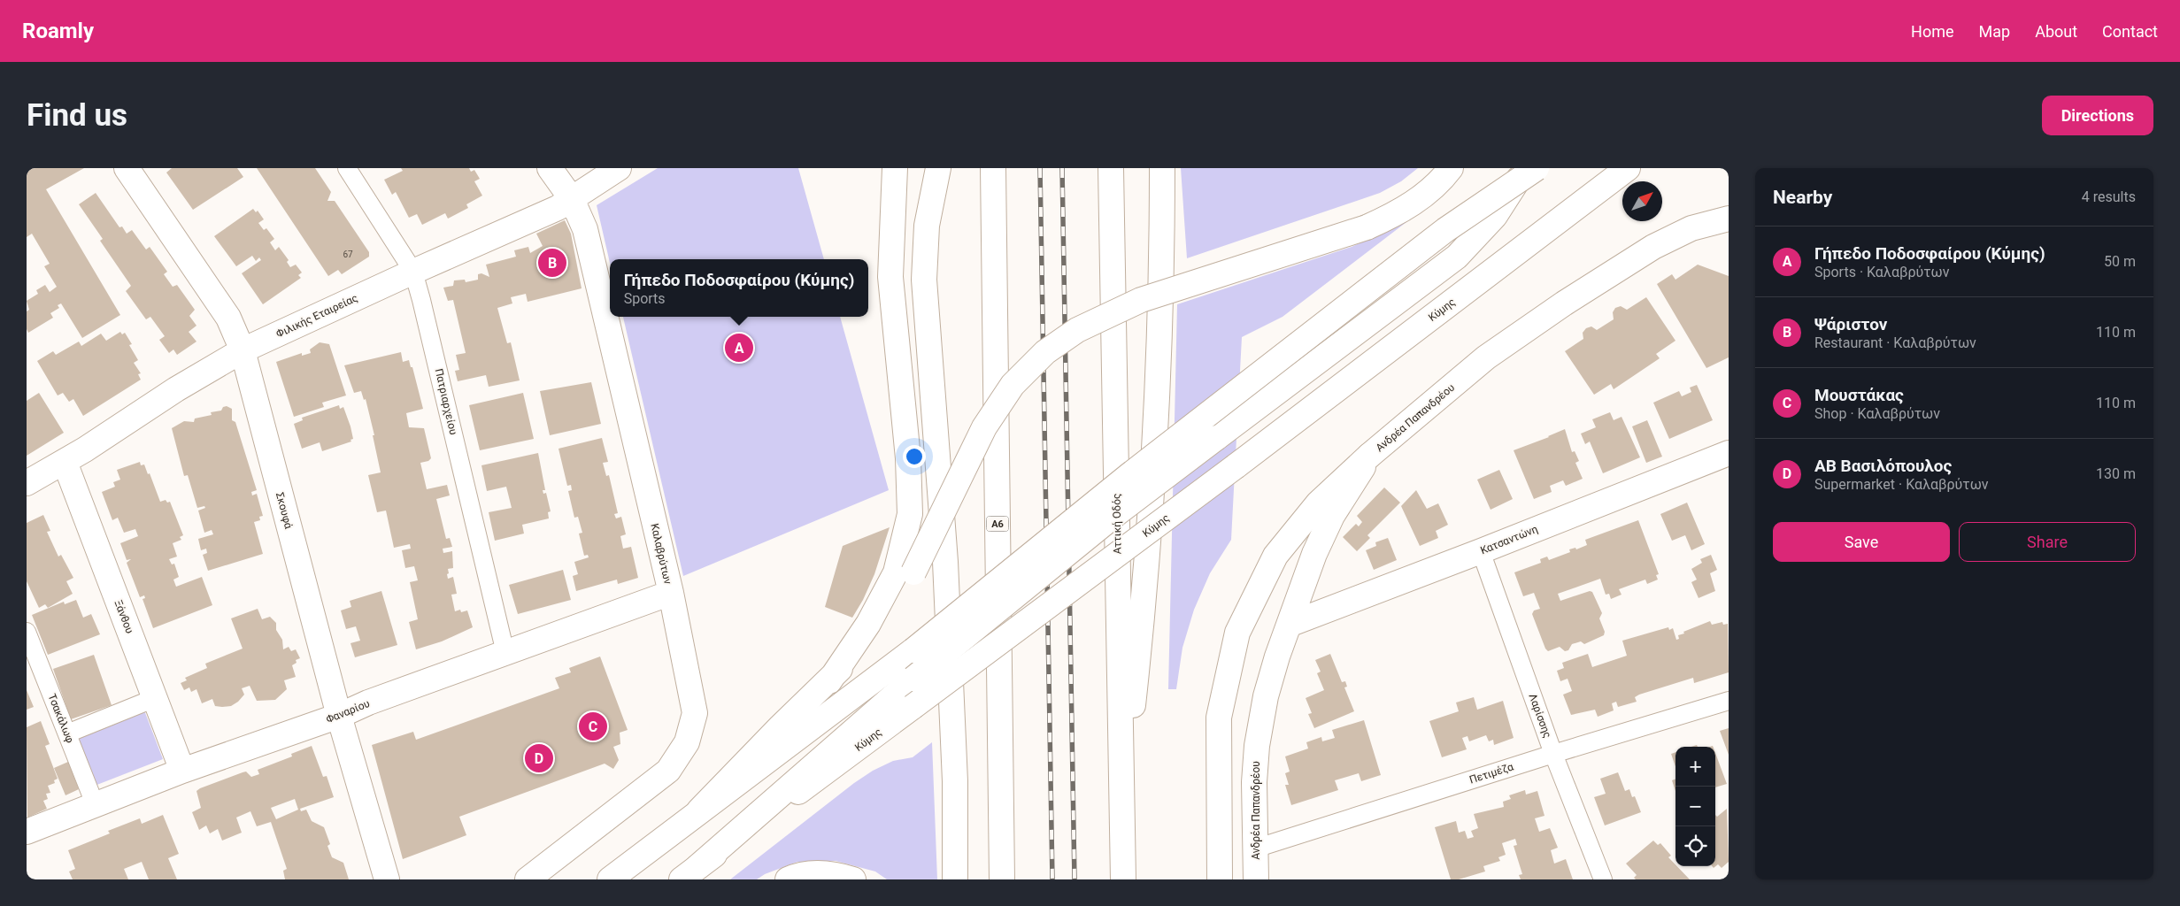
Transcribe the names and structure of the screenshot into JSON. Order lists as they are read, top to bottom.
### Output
{
  "streets": {
    "main road": [
      "Κύμης",
      "Φιλικής Εταιρείας",
      "Ανδρέα Παπανδρέου",
      "Σκουφά",
      "Α6",
      "Αττική Οδός",
      "Κατσαντώνη",
      "Καλαβρύτων",
      "Ξάνθου",
      "Φαναρίου"
    ],
    "street": [
      "Πατριαρχείου",
      "Λαρίσσης",
      "Τσακάλωφ",
      "Πετιμέζα"
    ]
  },
  "crossings": [
    ["Φιλικής Εταιρείας", "Πατριαρχείου"],
    ["Φιλικής Εταιρείας", "Σκουφά"],
    ["Φιλικής Εταιρείας", "Καλαβρύτων"],
    ["Φιλικής Εταιρείας", "Ξάνθου"],
    ["Πατριαρχείου", "Φαναρίου"],
    ["Ανδρέα Παπανδρέου", "Κατσαντώνη"],
    ["Ανδρέα Παπανδρέου", "Πετιμέζα"],
    ["Σκουφά", "Φαναρίου"],
    ["Κατσαντώνη", "Λαρίσσης"],
    ["Καλαβρύτων", "Φαναρίου"],
    ["Ξάνθου", "Φαναρίου"],
    ["Φαναρίου", "Τσακάλωφ"],
    ["Λαρίσσης", "Πετιμέζα"]
  ],
  "house_numbers": ["67"],
  "north": "top right",
  "page": {
    "header": "Roamly",
    "nav": [
      "Home",
      "Map",
      "About",
      "Contact"
    ],
    "buttons": [
      "Directions",
      ["Save", "Share"]
    ],
    "title": "Find us",
    "heading": ["Nearby", "4 results"],
    "list": [
      {
        "mark": "A",
        "name": "Γήπεδο Ποδοσφαίρου (Κύμης)",
        "note": "Sports · Καλαβρύτων",
        "value": "50 m"
      },
      {
        "mark": "B",
        "name": "Ψάριστον",
        "note": "Restaurant · Καλαβρύτων",
        "value": "110 m"
      },
      {
        "mark": "C",
        "name": "Μουστάκας",
        "note": "Shop · Καλαβρύτων",
        "value": "110 m"
      },
      {
        "mark": "D",
        "name": "ΑΒ Βασιλόπουλος",
        "note": "Supermarket · Καλαβρύτων",
        "value": "130 m"
      }
    ],
    "pins": [
      "B",
      "A",
      "C",
      "D"
    ],
    "popup": ["Γήπεδο Ποδοσφαίρου (Κύμης)", "Sports"],
    "map_buttons": ["+", "−"]
  }
}
